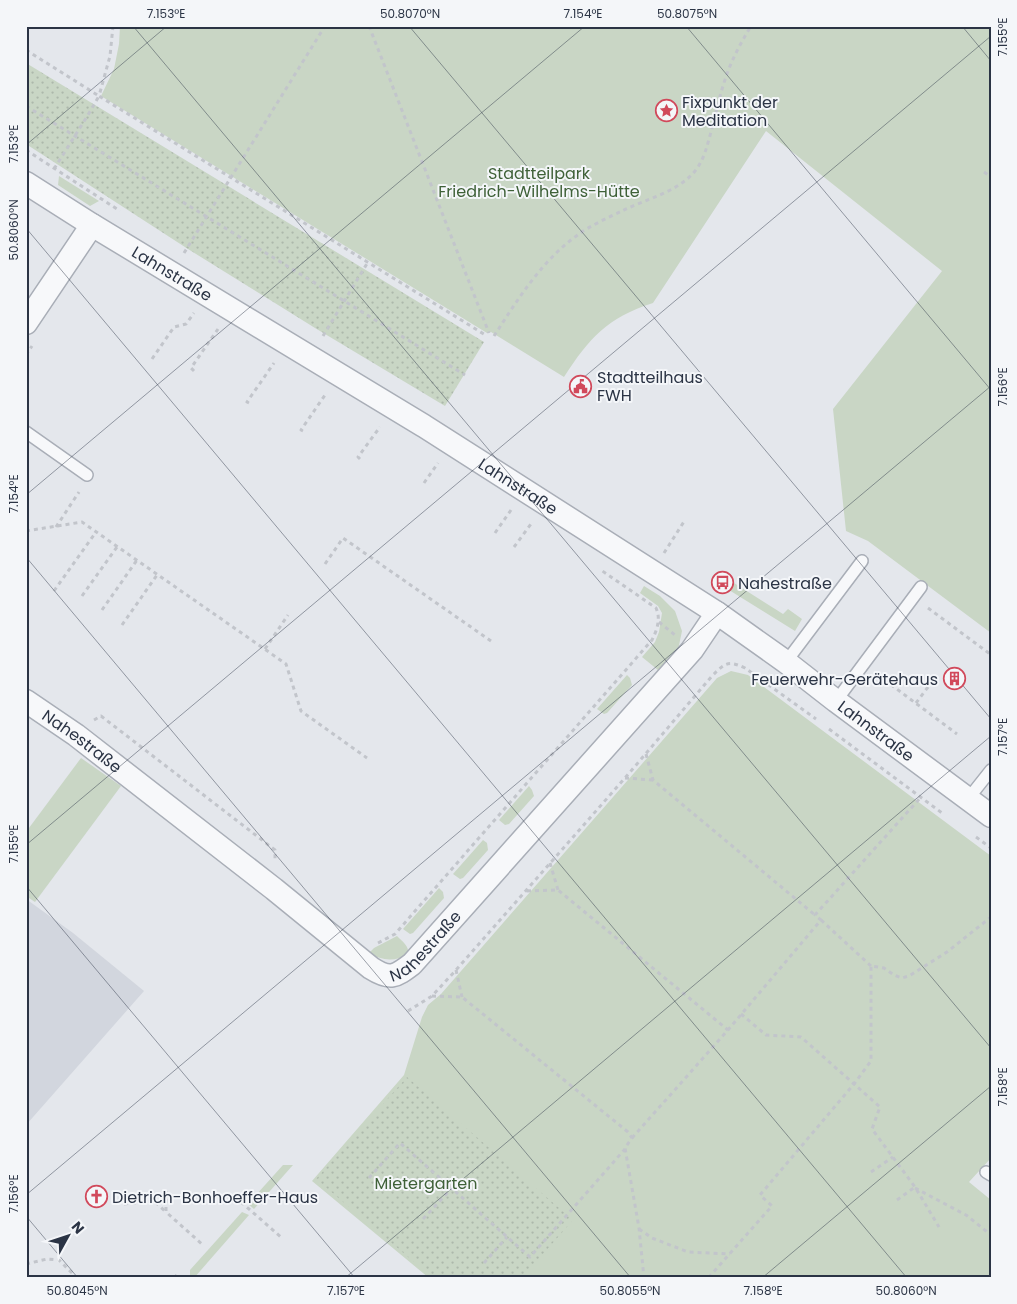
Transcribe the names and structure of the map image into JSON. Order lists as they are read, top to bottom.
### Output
{
  "streets": {
    "street": ["Lahnstraße", "Nahestraße"]
  },
  "crossings": [
    ["Lahnstraße", "Nahestraße"]
  ],
  "parks": ["Stadtteilpark Friedrich-Wilhelms-Hütte", "Mietergarten"],
  "places": {
    "place": ["Fixpunkt der Meditation"],
    "public building": ["Stadtteilhaus FWH"],
    "bus stop": ["Nahestraße"],
    "building": ["Feuerwehr-Gerätehaus"],
    "church": ["Dietrich-Bonhoeffer-Haus"]
  },
  "north": "top right",
  "coordinates": [
    "7.153°E",
    "50.8070°N",
    "7.154°E",
    "50.8075°N",
    "7.155°E",
    "50.8060°N",
    "7.156°E",
    "7.157°E",
    "7.158°E",
    "50.8045°N",
    "50.8055°N"
  ]
}
